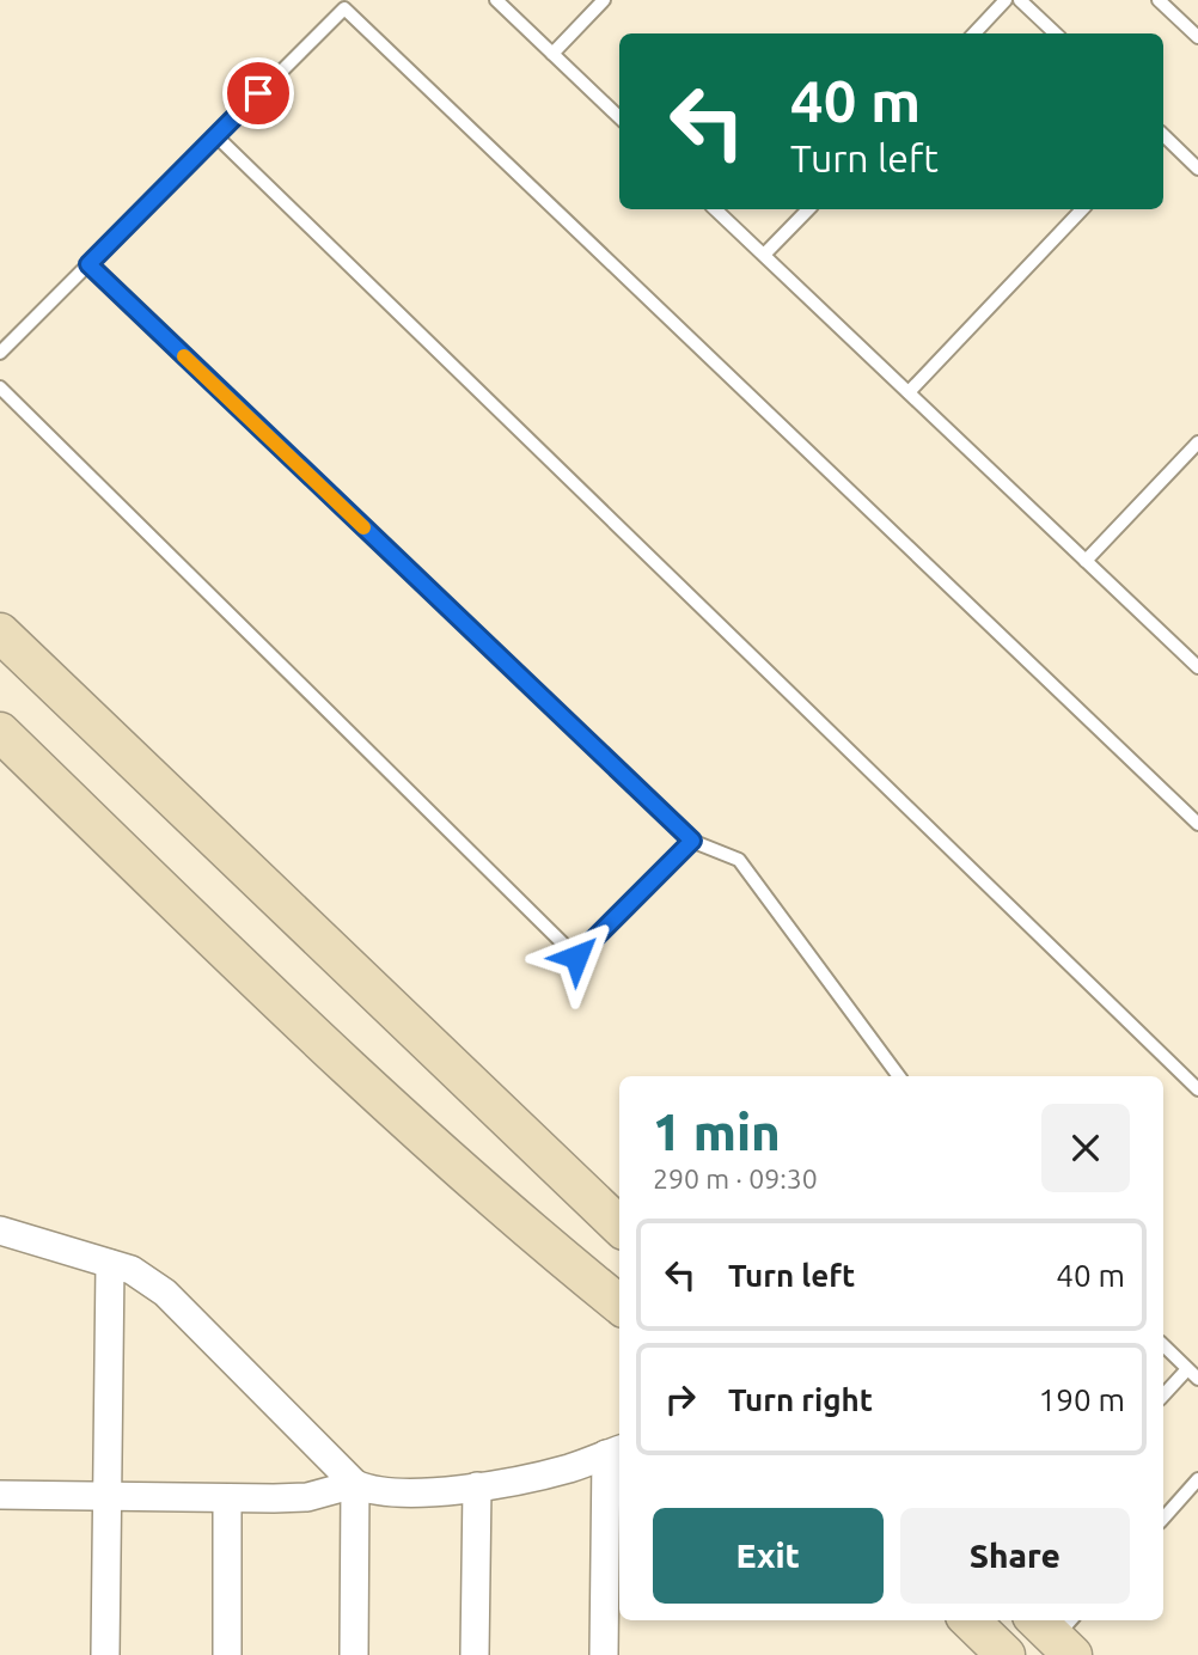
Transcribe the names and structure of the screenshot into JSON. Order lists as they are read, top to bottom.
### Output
{
  "page": {
    "turn": ["40 m", "Turn left"],
    "heading": ["1 min", "290 m · 09:30"],
    "list": [
      {
        "name": "Turn left",
        "value": "40 m"
      },
      {
        "name": "Turn right",
        "value": "190 m"
      }
    ],
    "buttons": ["Exit", "Share"]
  }
}
